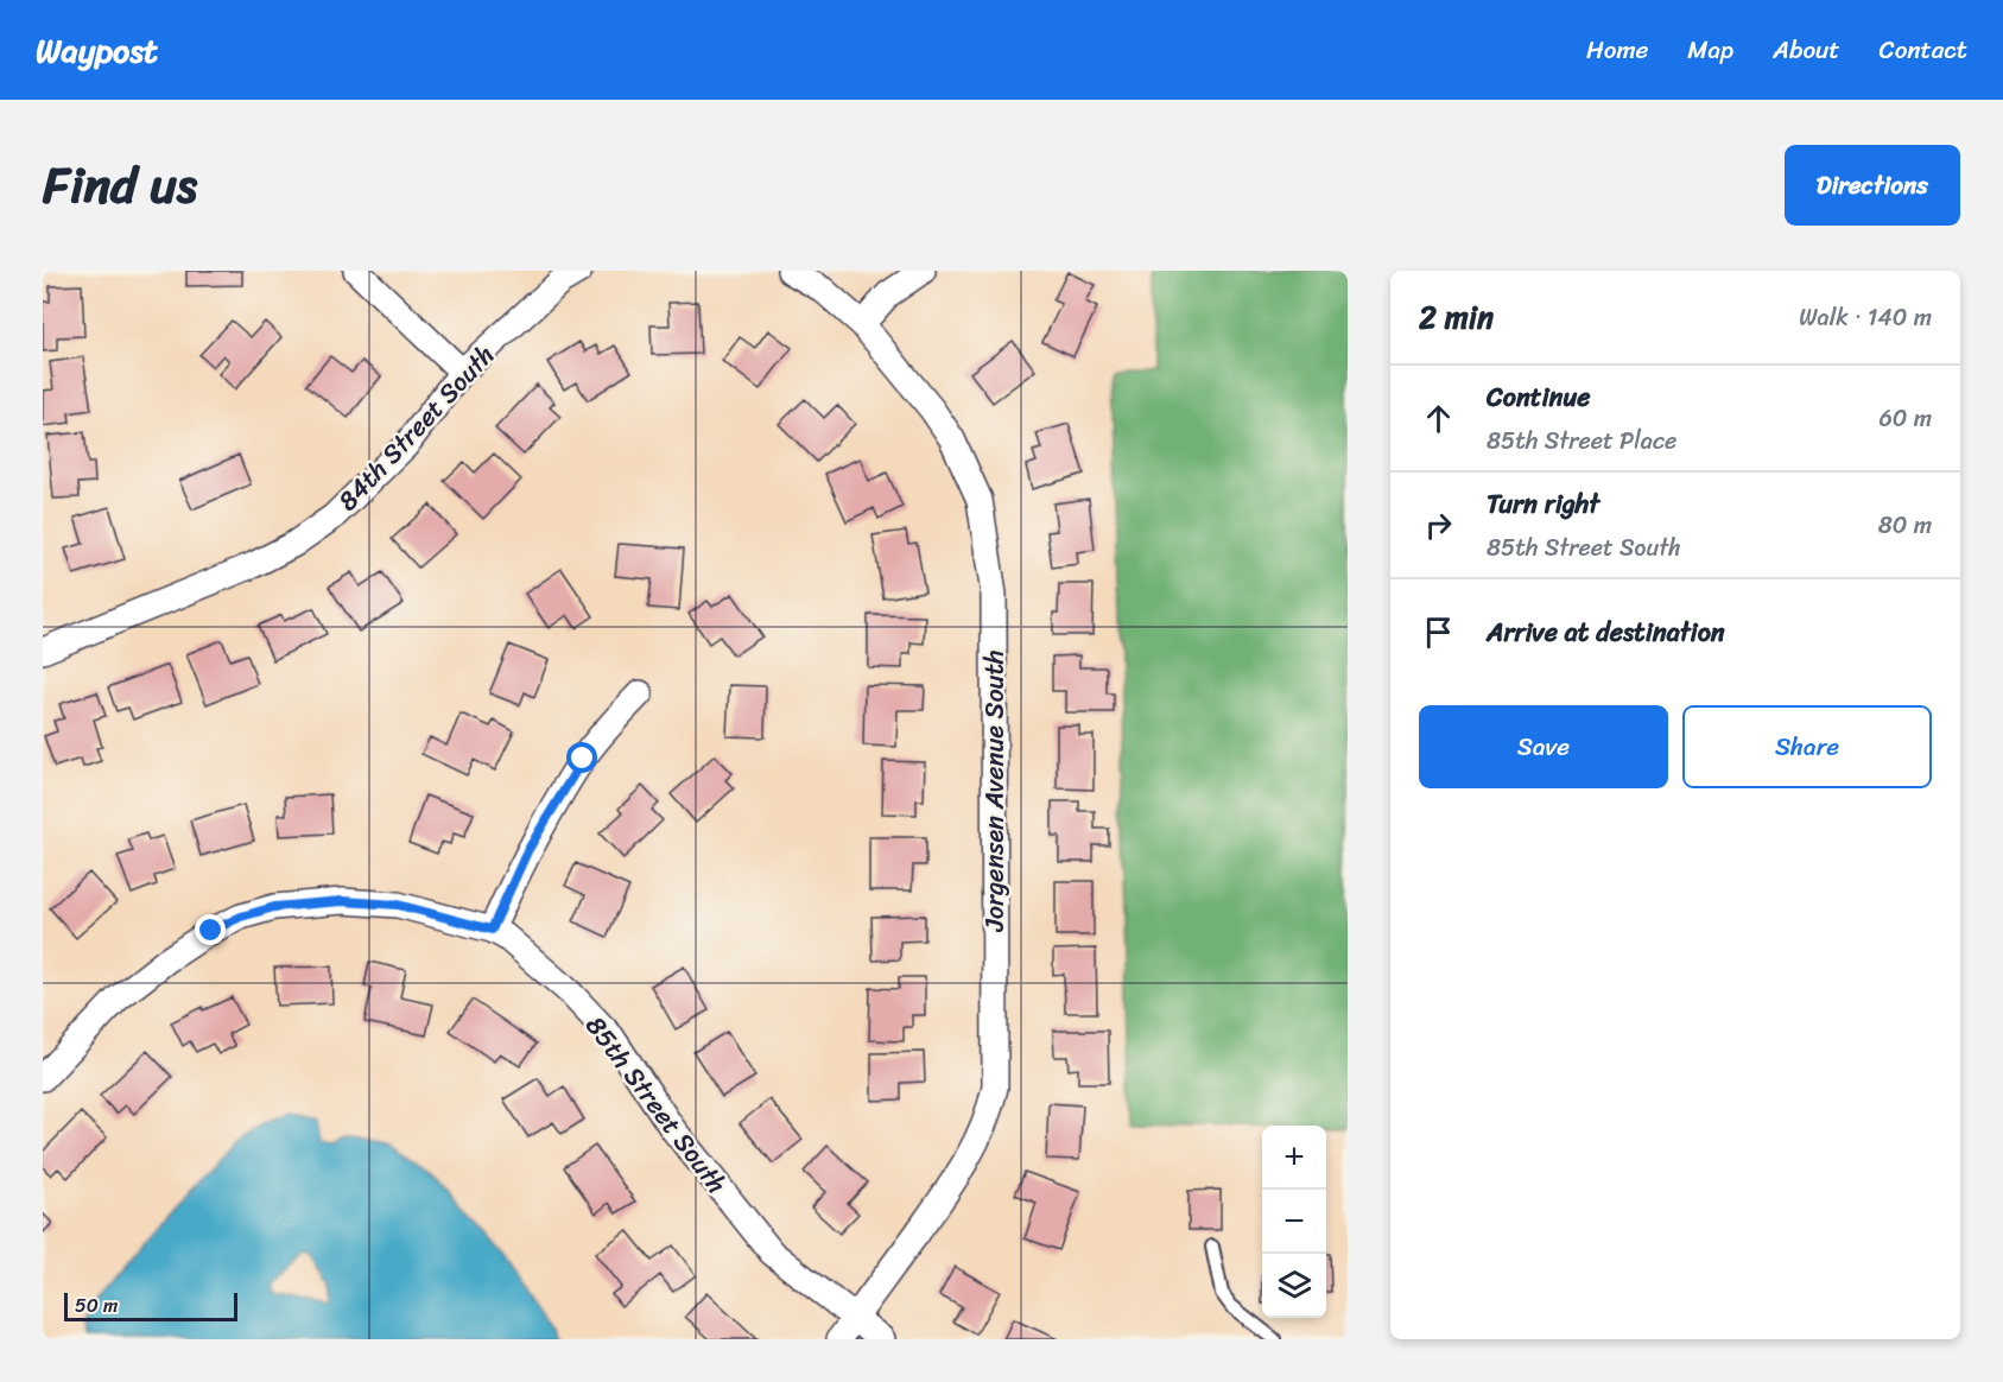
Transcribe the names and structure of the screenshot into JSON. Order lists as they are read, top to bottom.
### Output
{
  "streets": {
    "street": ["84th Street South", "Jorgensen Avenue South", "85th Street South"]
  },
  "crossings": [
    ["Jorgensen Avenue South", "85th Street South"]
  ],
  "scale_bar": "50 m",
  "page": {
    "header": "Waypost",
    "nav": [
      "Home",
      "Map",
      "About",
      "Contact"
    ],
    "title": "Find us",
    "buttons": [
      "Directions",
      ["Save", "Share"]
    ],
    "heading": ["2 min", "Walk · 140 m"],
    "list": [
      ["Continue", "85th Street Place", "60 m"],
      ["Turn right", "85th Street South", "80 m"],
      "Arrive at destination"
    ],
    "map_buttons": ["+", "−"],
    "scale": "50 m"
  }
}
